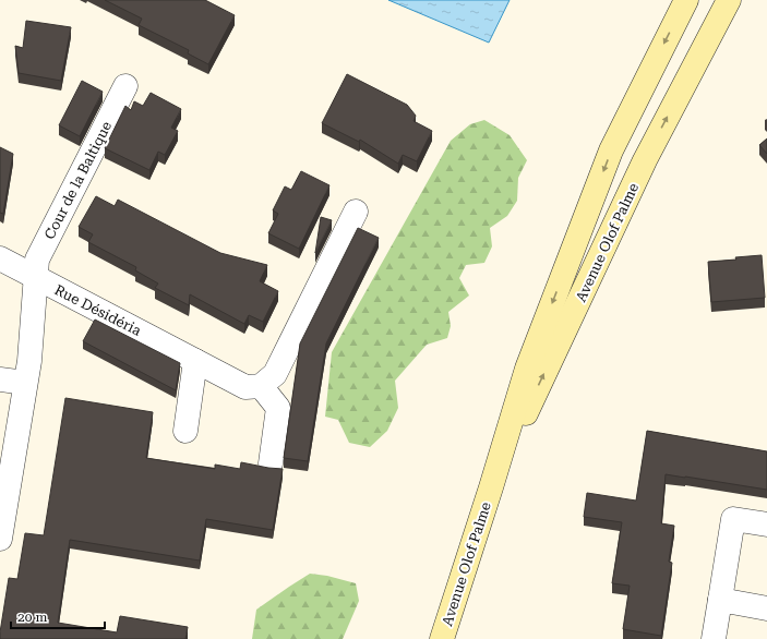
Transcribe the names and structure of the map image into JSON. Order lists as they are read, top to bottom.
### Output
{
  "streets": {
    "main road": ["Avenue Olof Palme"],
    "street": ["Cour de la Baltique", "Rue Désidéria"]
  },
  "crossings": [
    ["Cour de la Baltique", "Rue Désidéria"]
  ],
  "scale_bar": "20 m"
}
